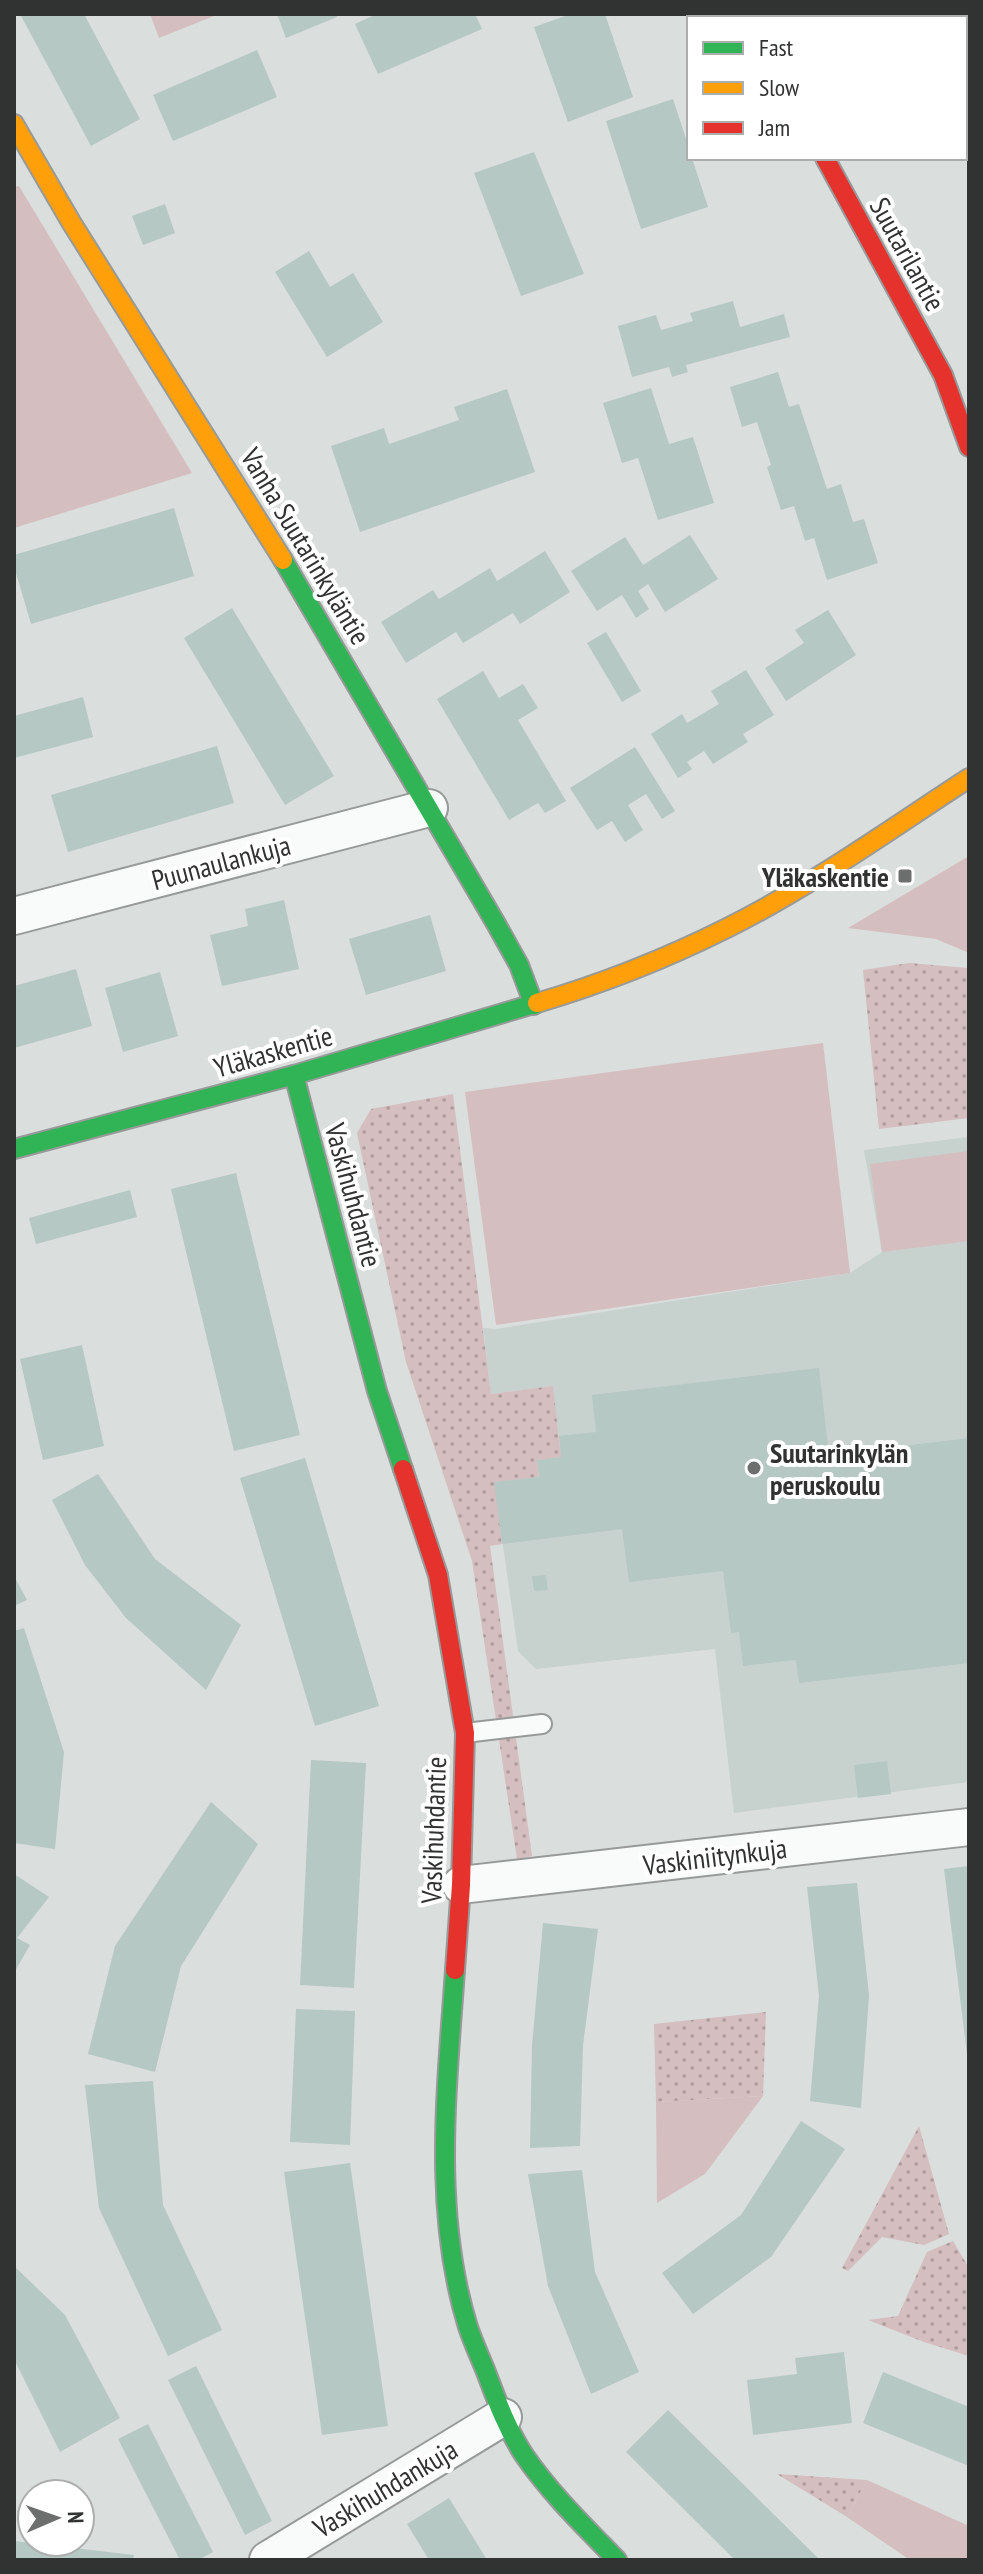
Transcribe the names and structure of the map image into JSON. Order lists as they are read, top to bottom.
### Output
{
  "streets": {
    "street": [
      "Suutarilantie",
      "Vanha Suutarinkyläntie",
      "Puunaulankuja",
      "Yläkaskentie",
      "Vaskihuhdantie",
      "Vaskiniitynkuja",
      "Vaskihuhdankuja"
    ]
  },
  "crossings": [
    ["Vanha Suutarinkyläntie", "Puunaulankuja"],
    ["Vanha Suutarinkyläntie", "Yläkaskentie"],
    ["Yläkaskentie", "Vaskihuhdantie"],
    ["Vaskihuhdantie", "Vaskiniitynkuja"],
    ["Vaskihuhdantie", "Vaskihuhdankuja"]
  ],
  "places": {
    "transit": ["Yläkaskentie"],
    "other": ["Suutarinkylän peruskoulu"]
  },
  "legend": ["Fast", "Slow", "Jam"],
  "north": "right"
}
